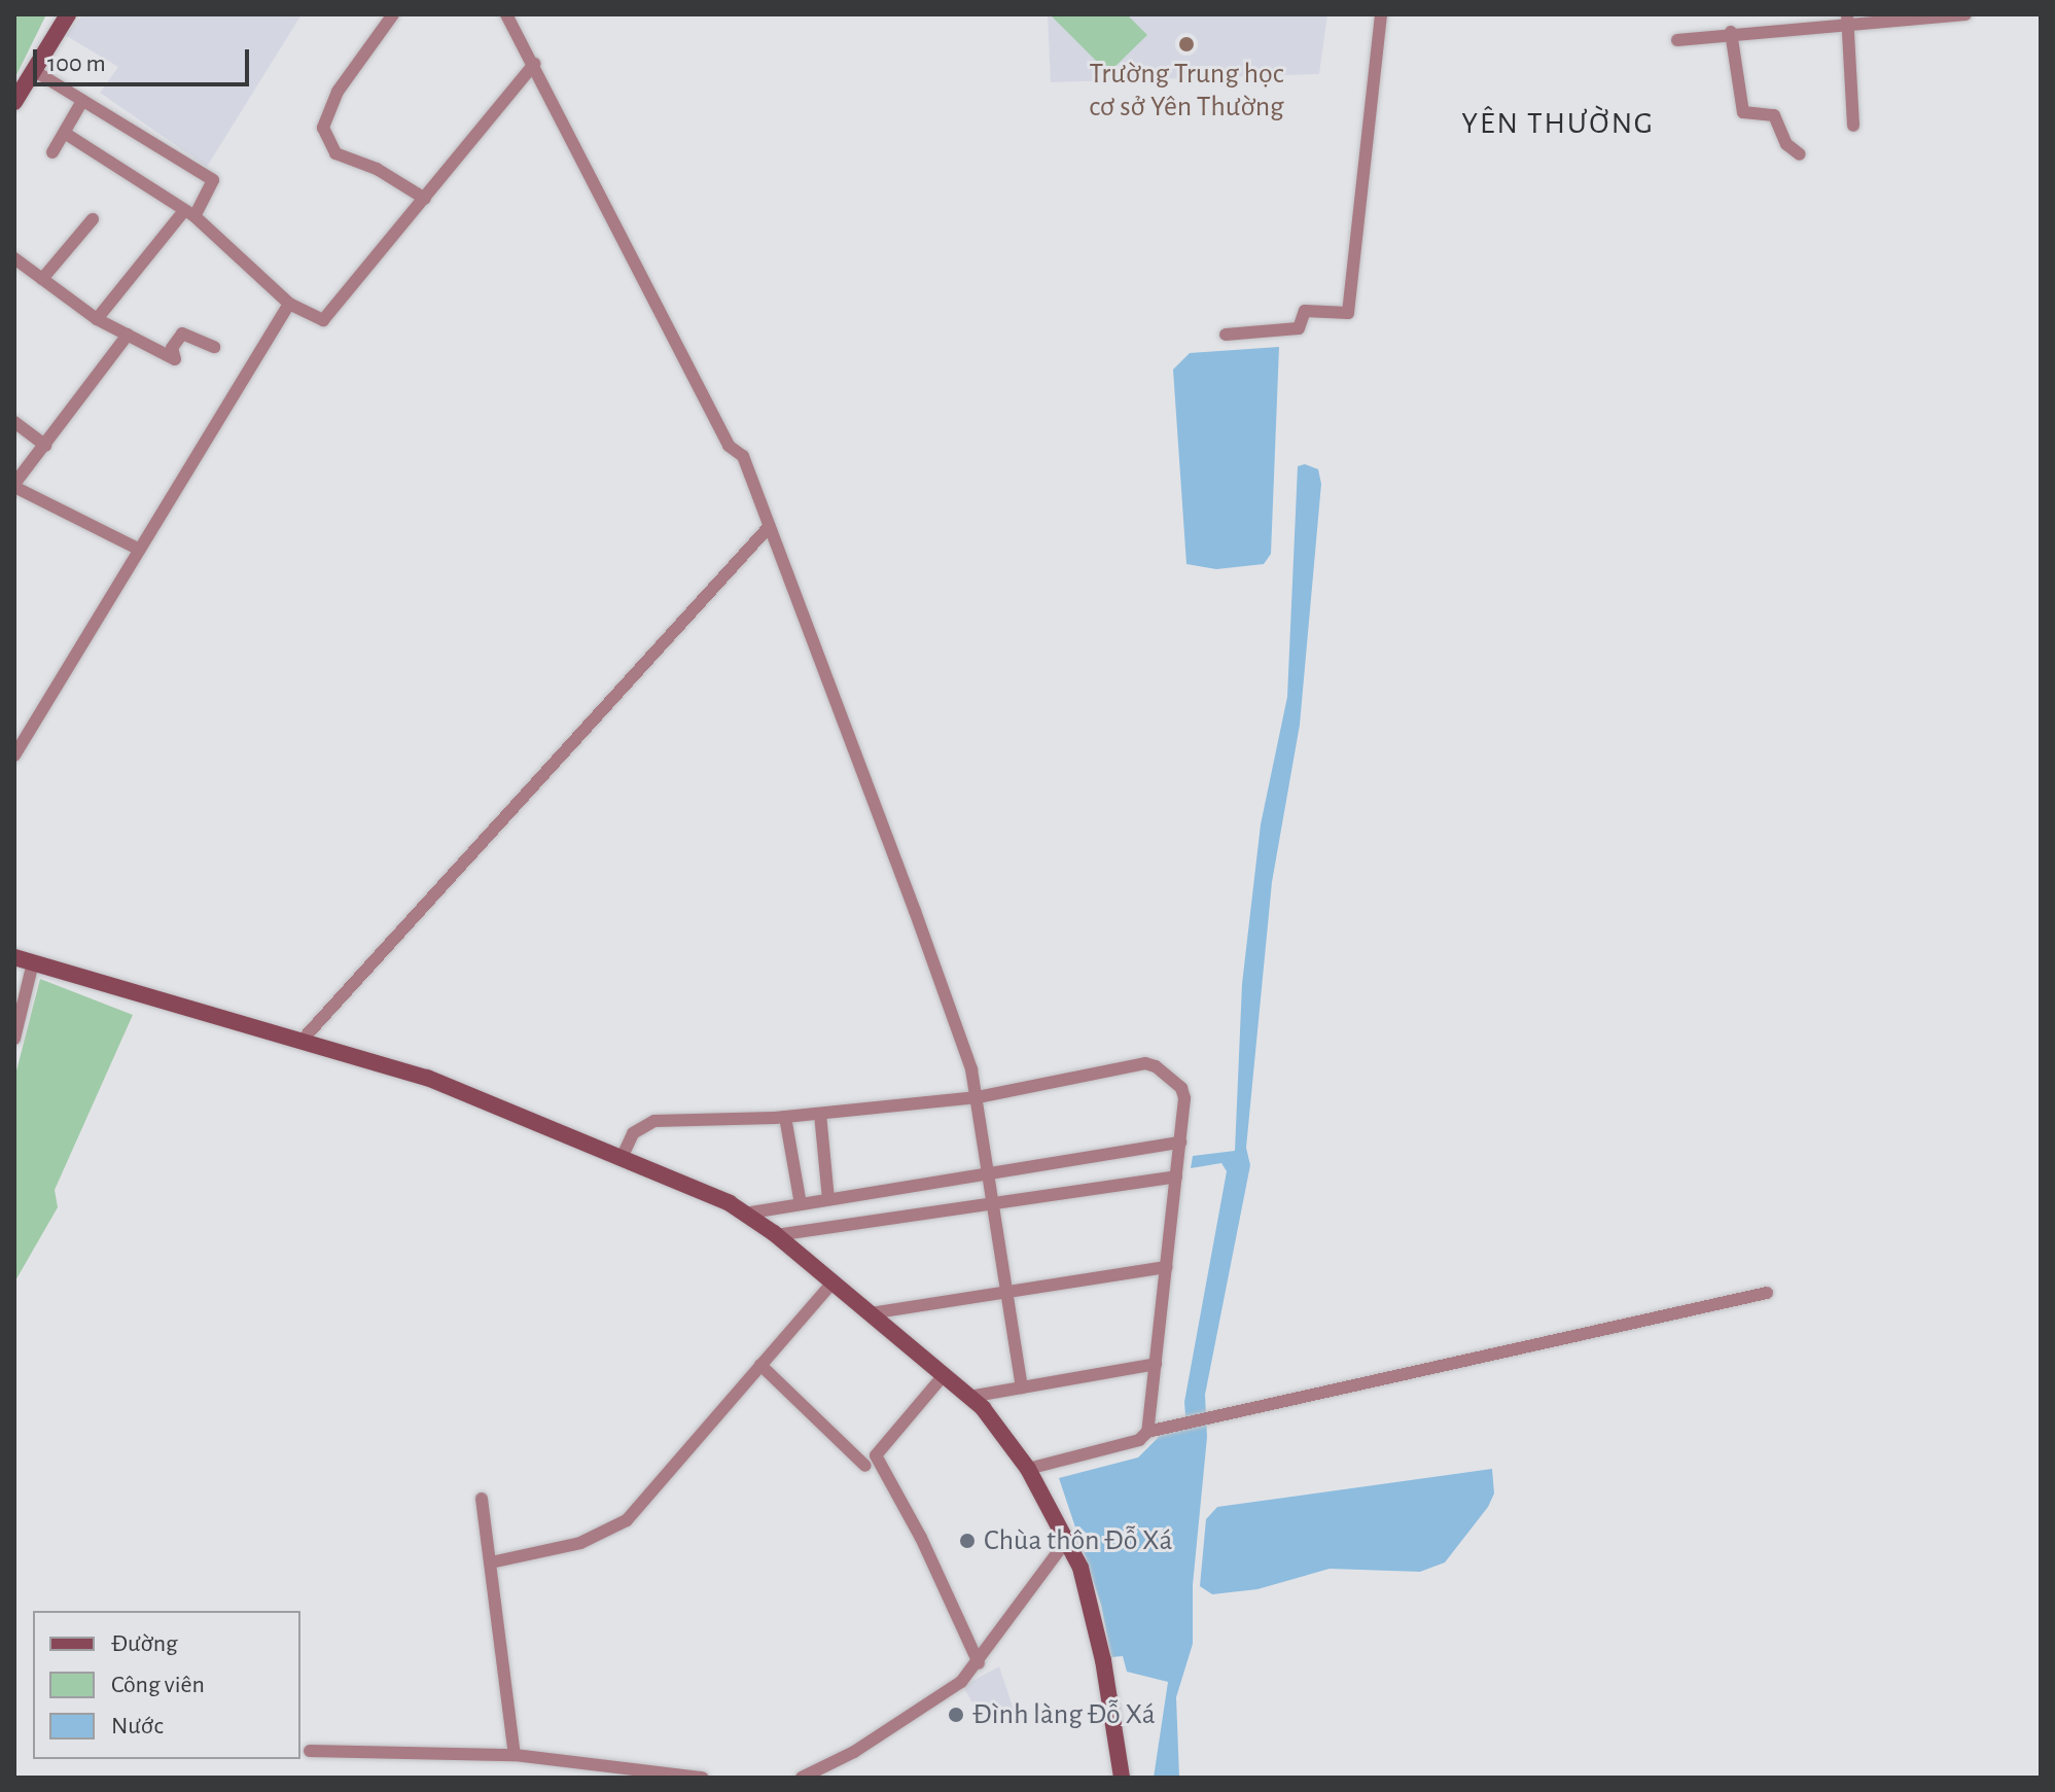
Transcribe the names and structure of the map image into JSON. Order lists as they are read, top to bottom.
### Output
{
  "districts": ["YÊN THƯỜNG"],
  "places": ["Trường Trung học cơ sở Yên Thường", "Chùa thôn Đỗ Xá", "Đình làng Đỗ Xá"],
  "legend": ["Đường", "Công viên", "Nước"],
  "scale_bar": "100 m"
}
